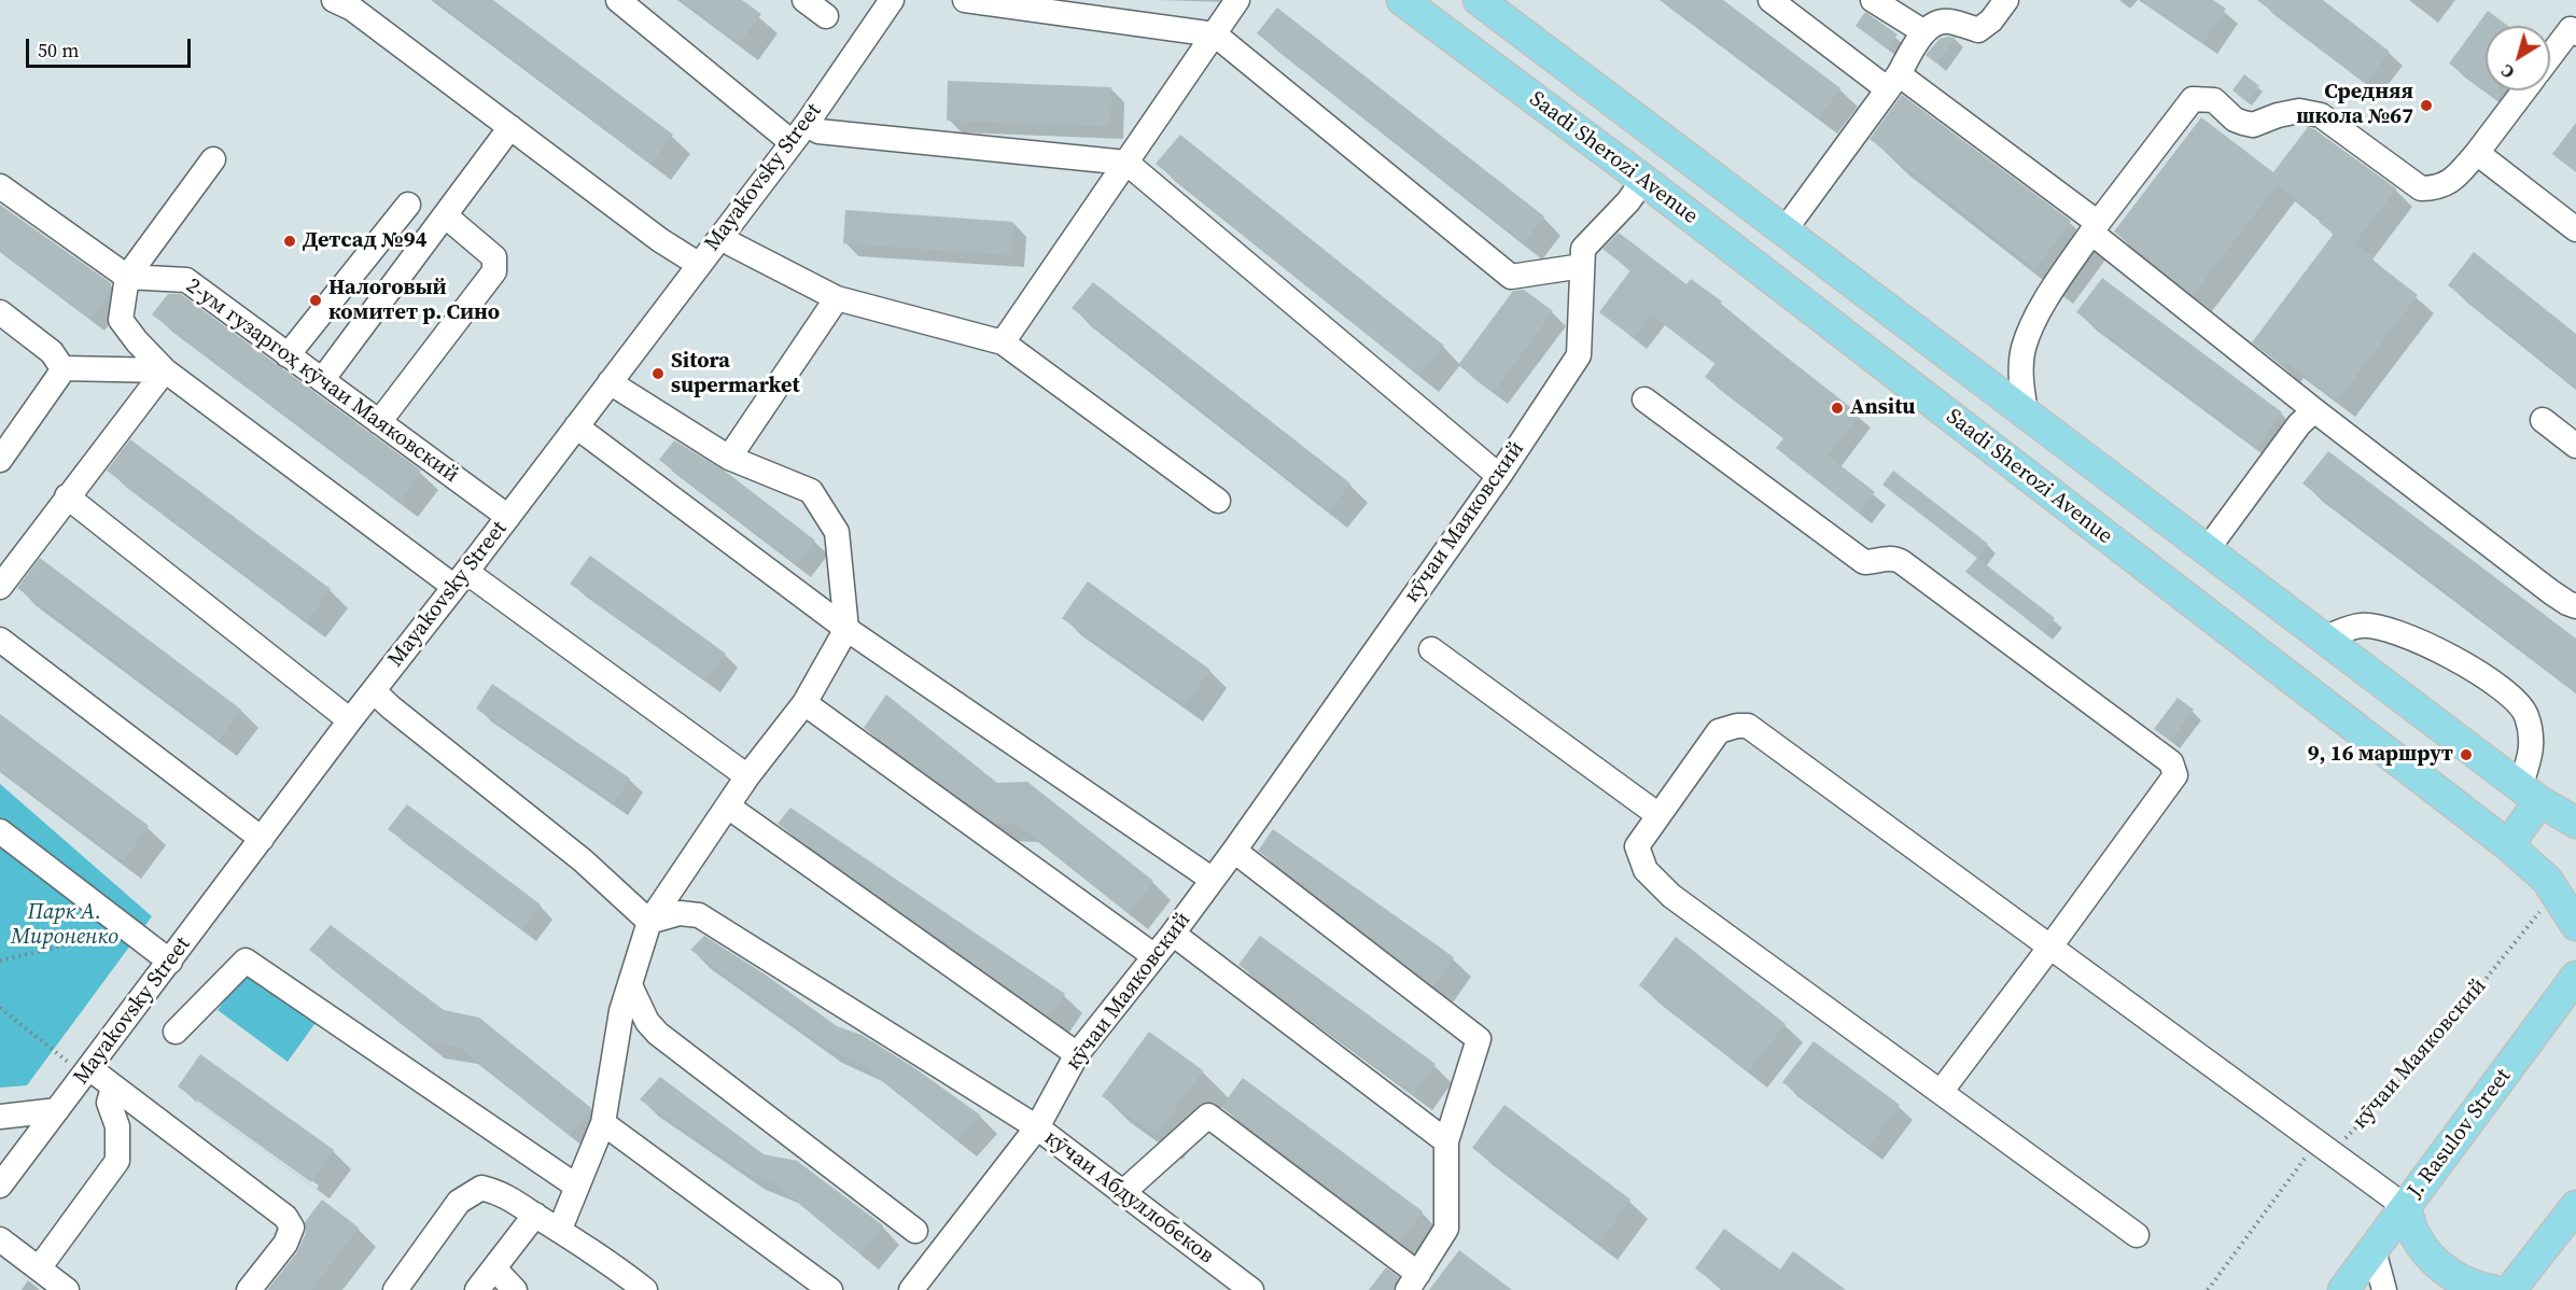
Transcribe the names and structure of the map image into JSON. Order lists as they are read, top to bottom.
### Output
{
  "streets": {
    "main road": ["Saadi Sherozi Avenue", "J. Rasulov Street"],
    "street": [
      "Mayakovsky Street",
      "2-ум гузаргоҳ кӯчаи Маяковский",
      "кӯчаи Маяковский",
      "кӯчаи Абдуллобеков"
    ]
  },
  "crossings": [
    ["Saadi Sherozi Avenue", "кӯчаи Маяковский"],
    ["Mayakovsky Street", "2-ум гузаргоҳ кӯчаи Маяковский"],
    ["кӯчаи Маяковский", "кӯчаи Абдуллобеков"]
  ],
  "parks": ["Парк А. Мироненко"],
  "places": [
    "Средняя школа №67",
    "Детсад №94",
    "Налоговый комитет р. Сино",
    "Sitora supermarket",
    "Ansitu",
    "9, 16 маршрут"
  ],
  "scale_bar": "50 m",
  "north": "bottom left"
}
